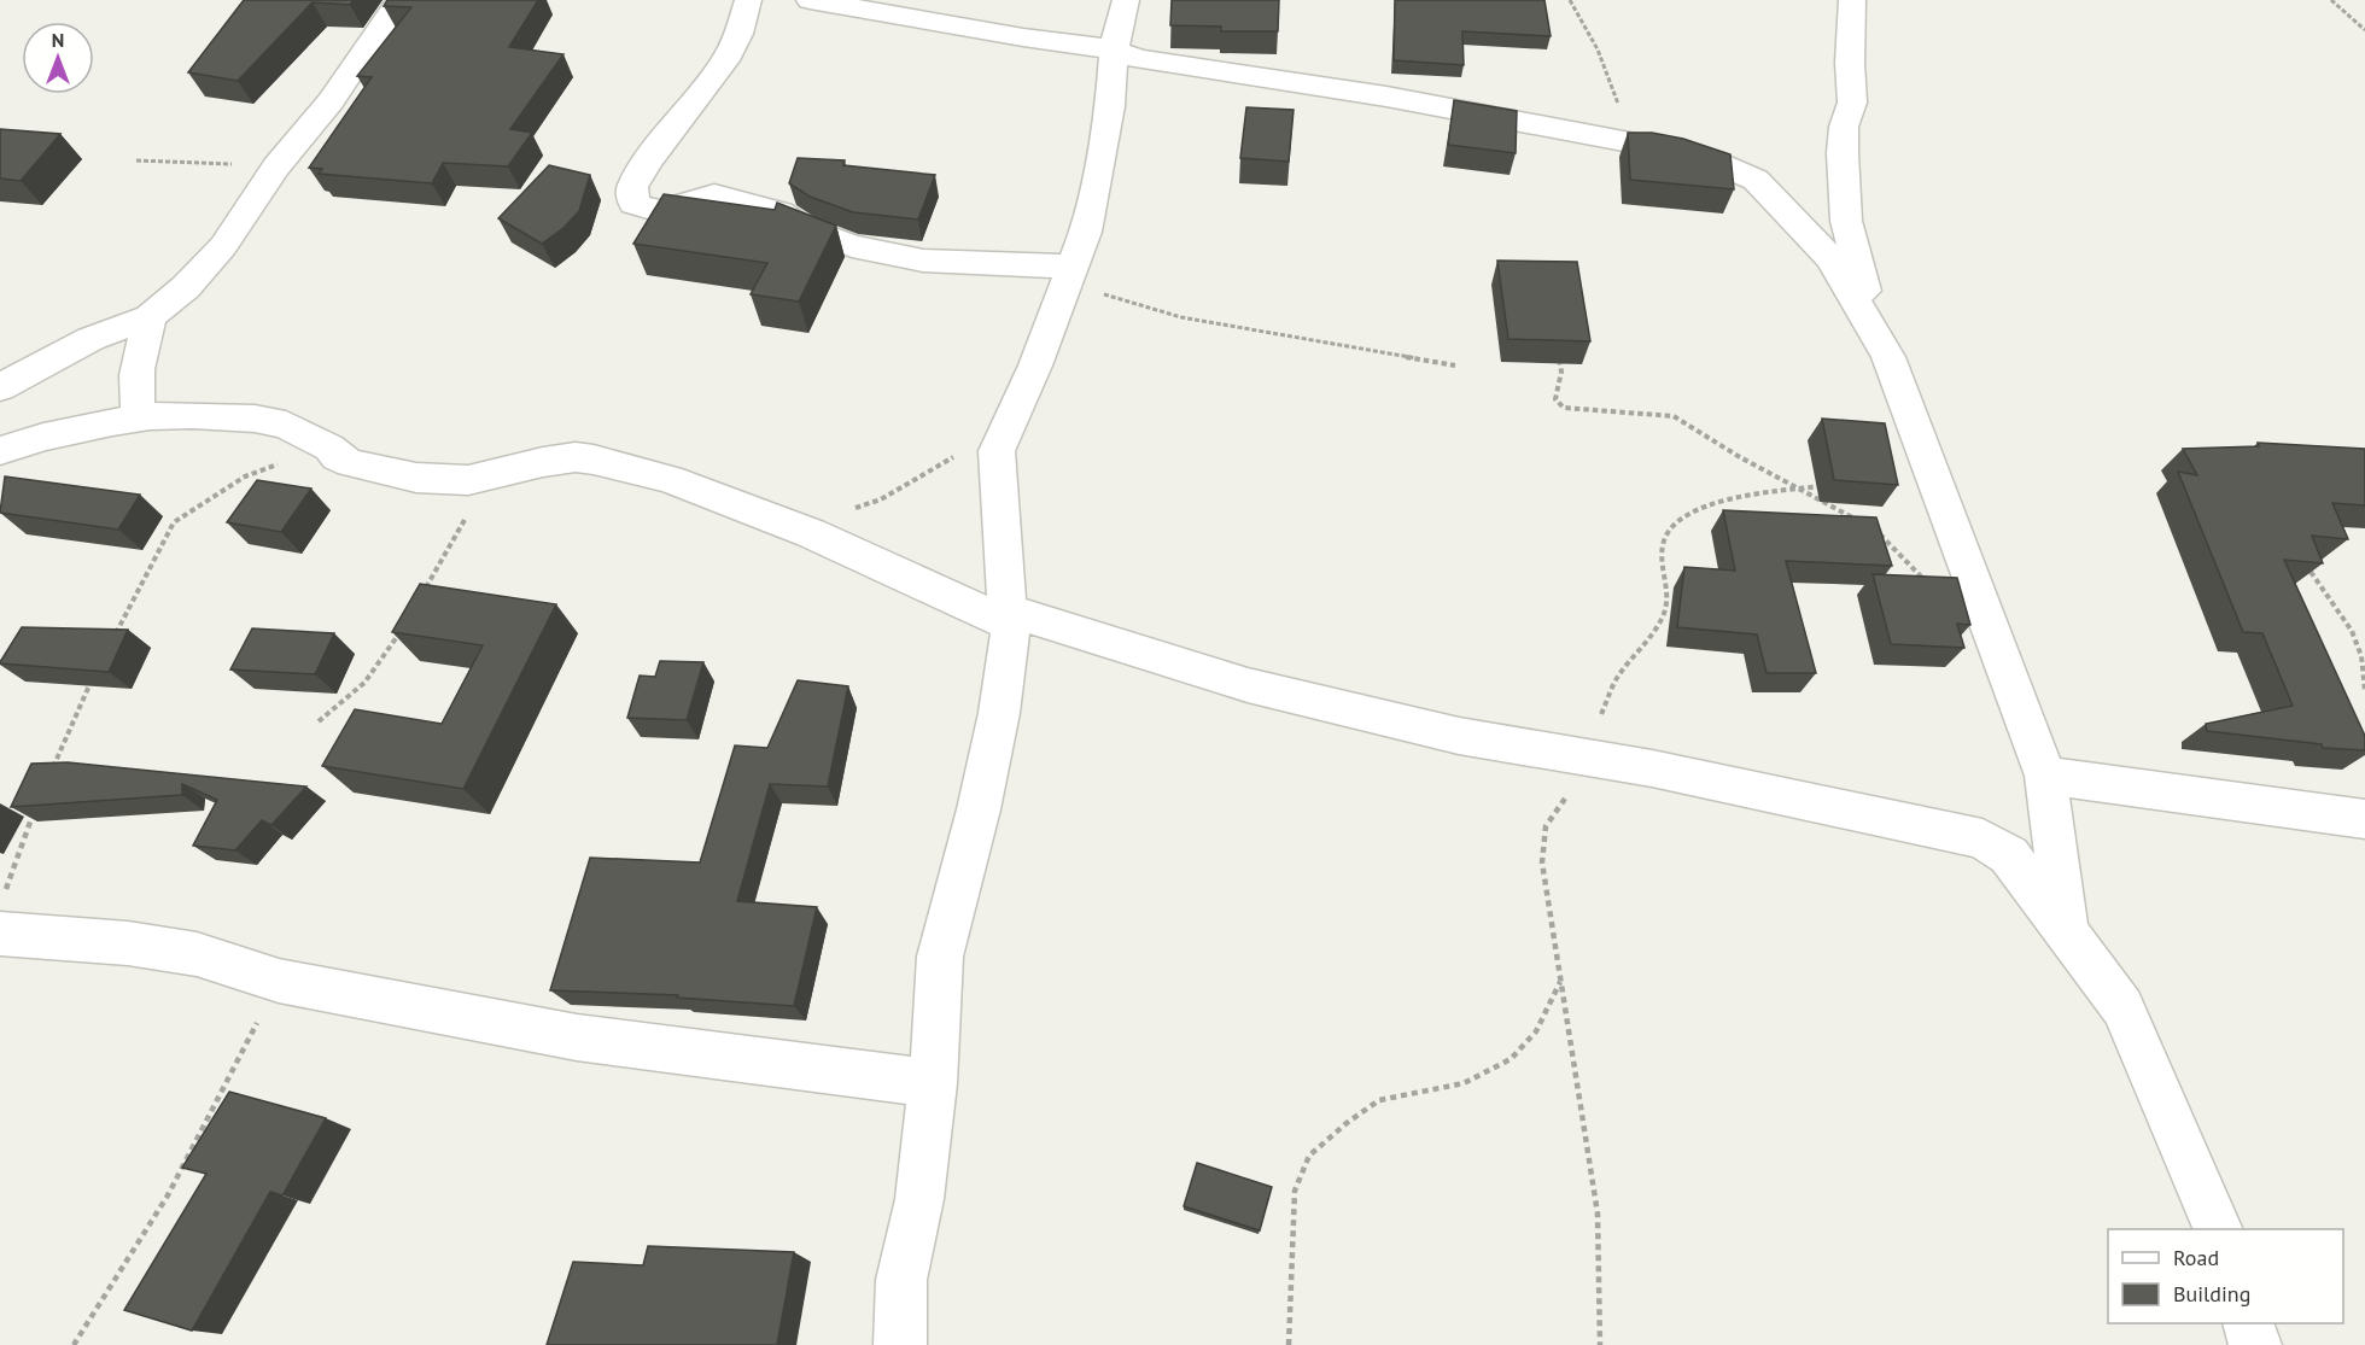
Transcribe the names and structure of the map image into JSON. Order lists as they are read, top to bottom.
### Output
{
  "legend": ["Road", "Building"],
  "north": "top"
}
